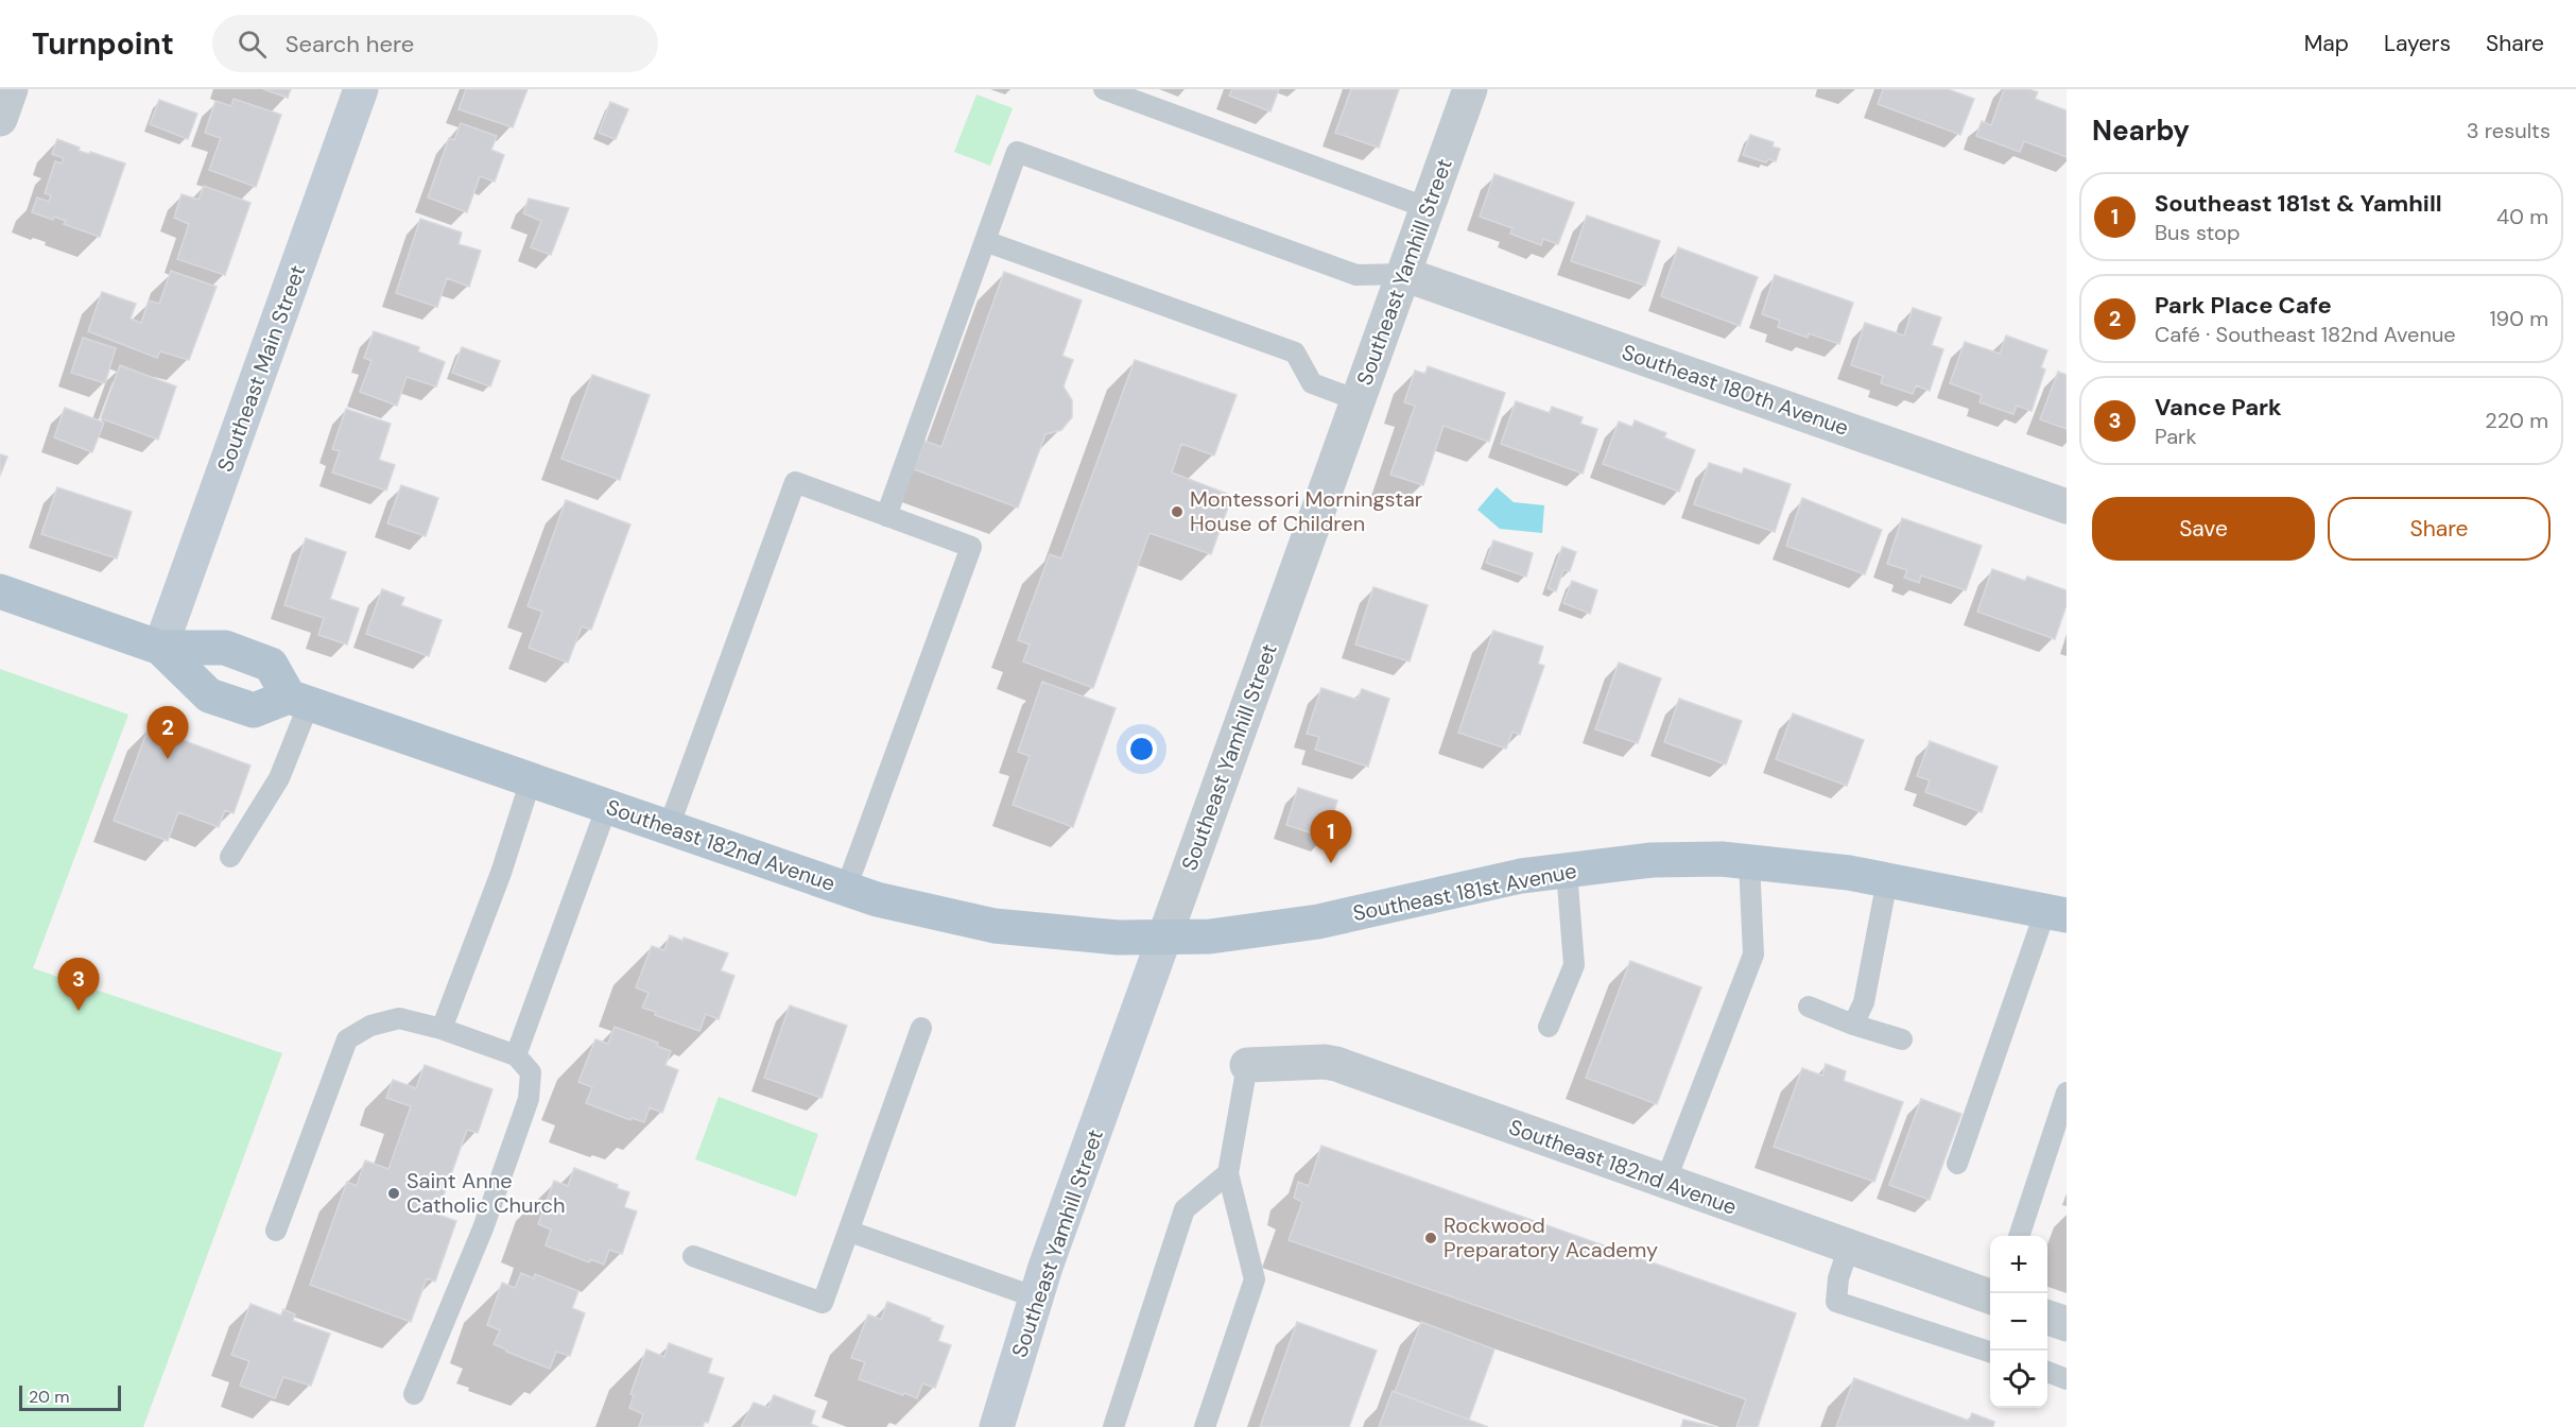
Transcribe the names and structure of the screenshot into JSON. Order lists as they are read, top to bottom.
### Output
{
  "streets": {
    "main road": ["Southeast 182nd Avenue", "Southeast 181st Avenue"],
    "street": ["Southeast Yamhill Street", "Southeast Main Street", "Southeast 180th Avenue"]
  },
  "crossings": [
    ["Southeast Yamhill Street", "Southeast 180th Avenue"],
    ["Southeast Yamhill Street", "Southeast 182nd Avenue"],
    ["Southeast Yamhill Street", "Southeast 181st Avenue"],
    ["Southeast 182nd Avenue", "Southeast 181st Avenue"]
  ],
  "places": ["Montessori Morningstar House of Children", "Saint Anne Catholic Church", "Rockwood Preparatory Academy"],
  "scale_bar": "20 m",
  "page": {
    "header": "Turnpoint",
    "search": "Search here",
    "nav": ["Map", "Layers", "Share"],
    "heading": ["Nearby", "3 results"],
    "list": [
      {
        "mark": "1",
        "name": "Southeast 181st & Yamhill",
        "note": "Bus stop",
        "value": "40 m"
      },
      {
        "mark": "2",
        "name": "Park Place Cafe",
        "note": "Café · Southeast 182nd Avenue",
        "value": "190 m"
      },
      {
        "mark": "3",
        "name": "Vance Park",
        "note": "Park",
        "value": "220 m"
      }
    ],
    "buttons": ["Save", "Share"],
    "pins": ["2", "1", "3"],
    "map_buttons": ["+", "−"],
    "scale": "20 m"
  }
}
